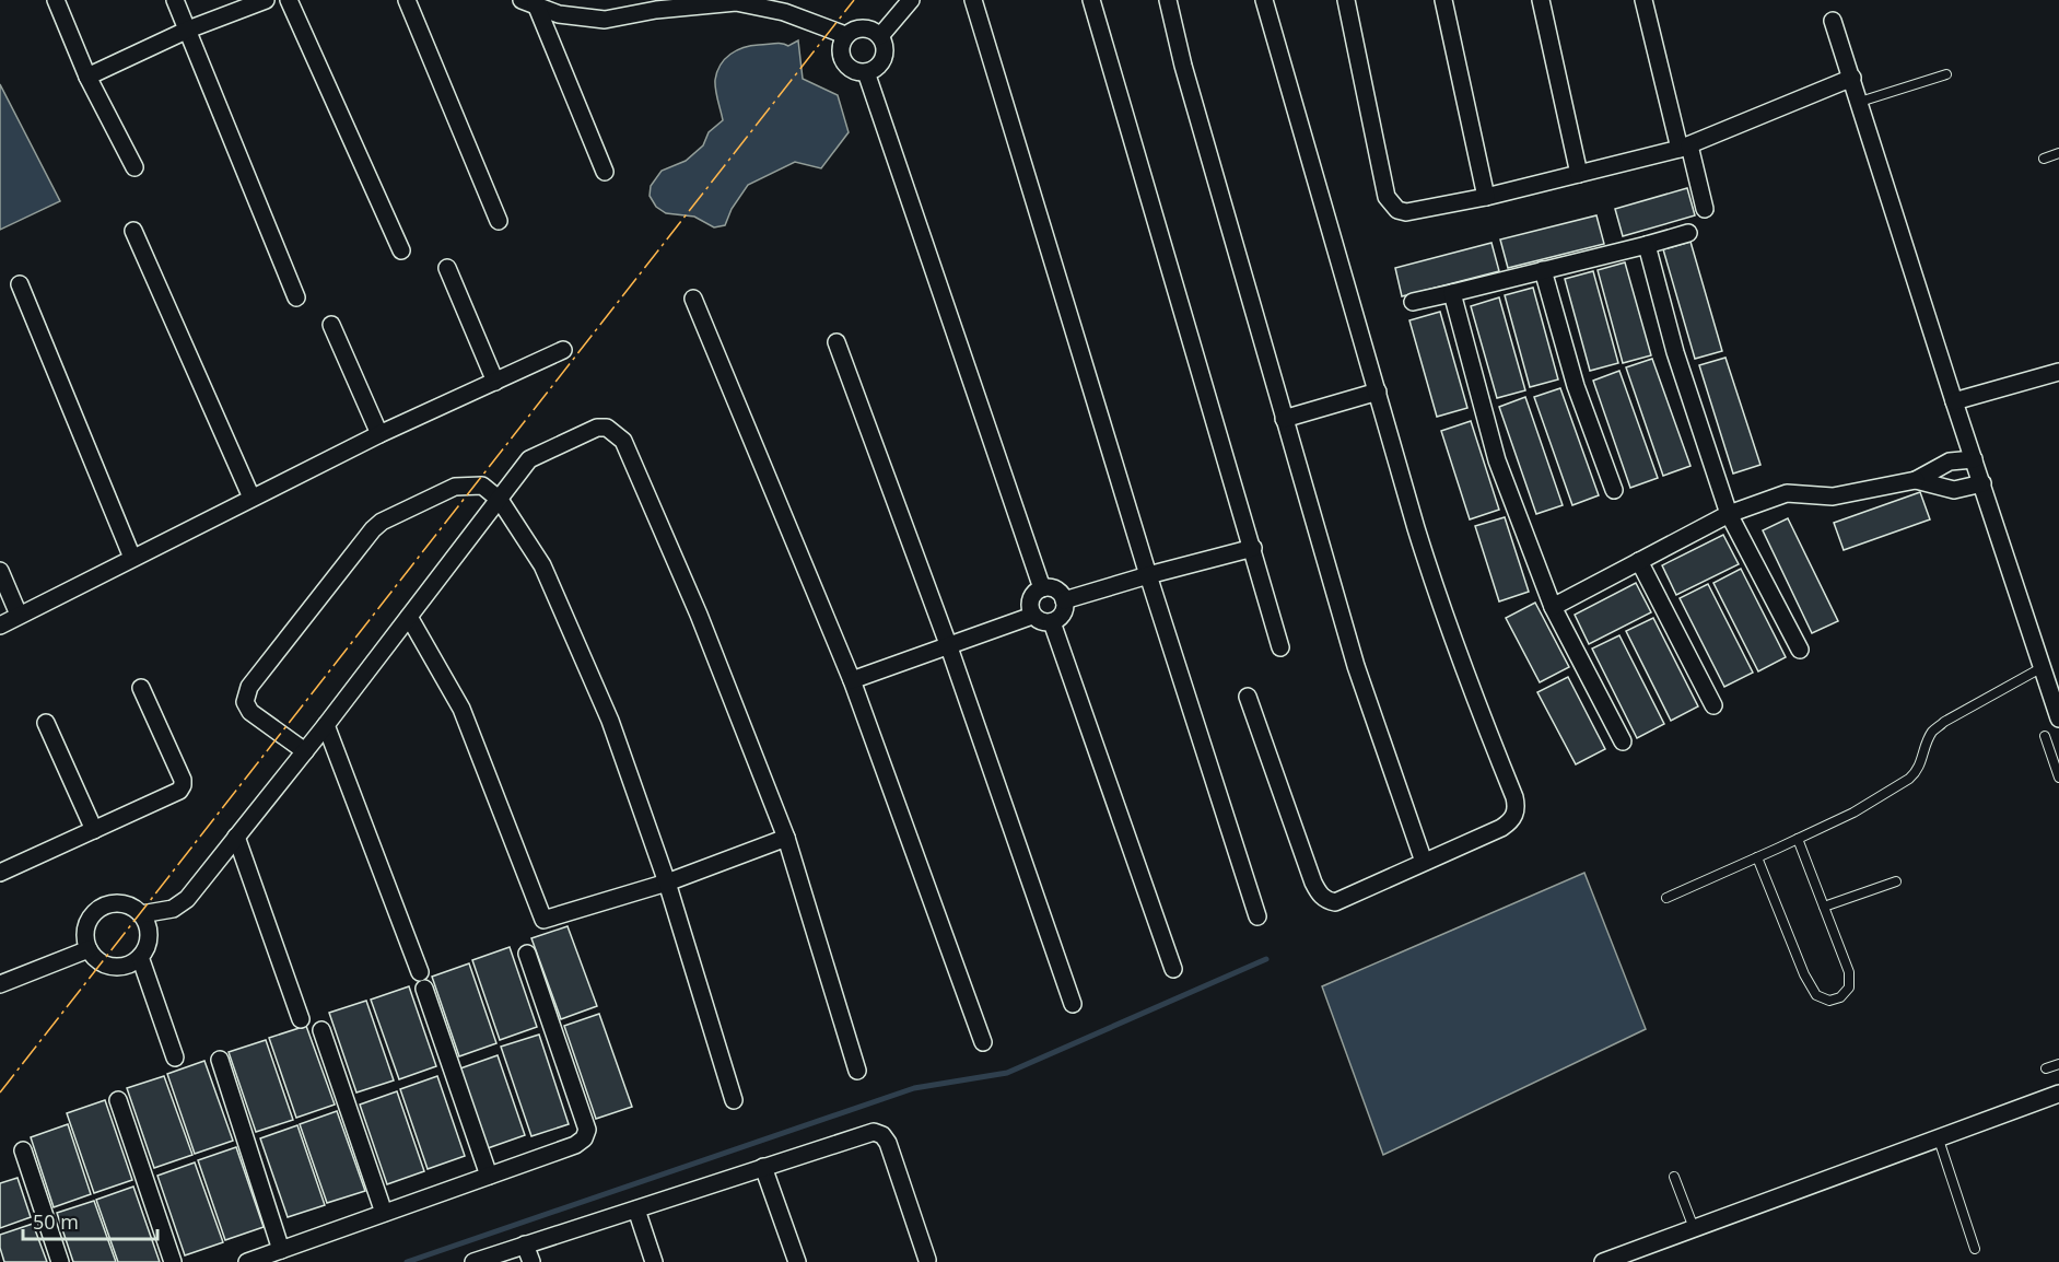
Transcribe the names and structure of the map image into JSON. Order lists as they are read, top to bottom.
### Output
{
  "scale_bar": "50 m"
}
